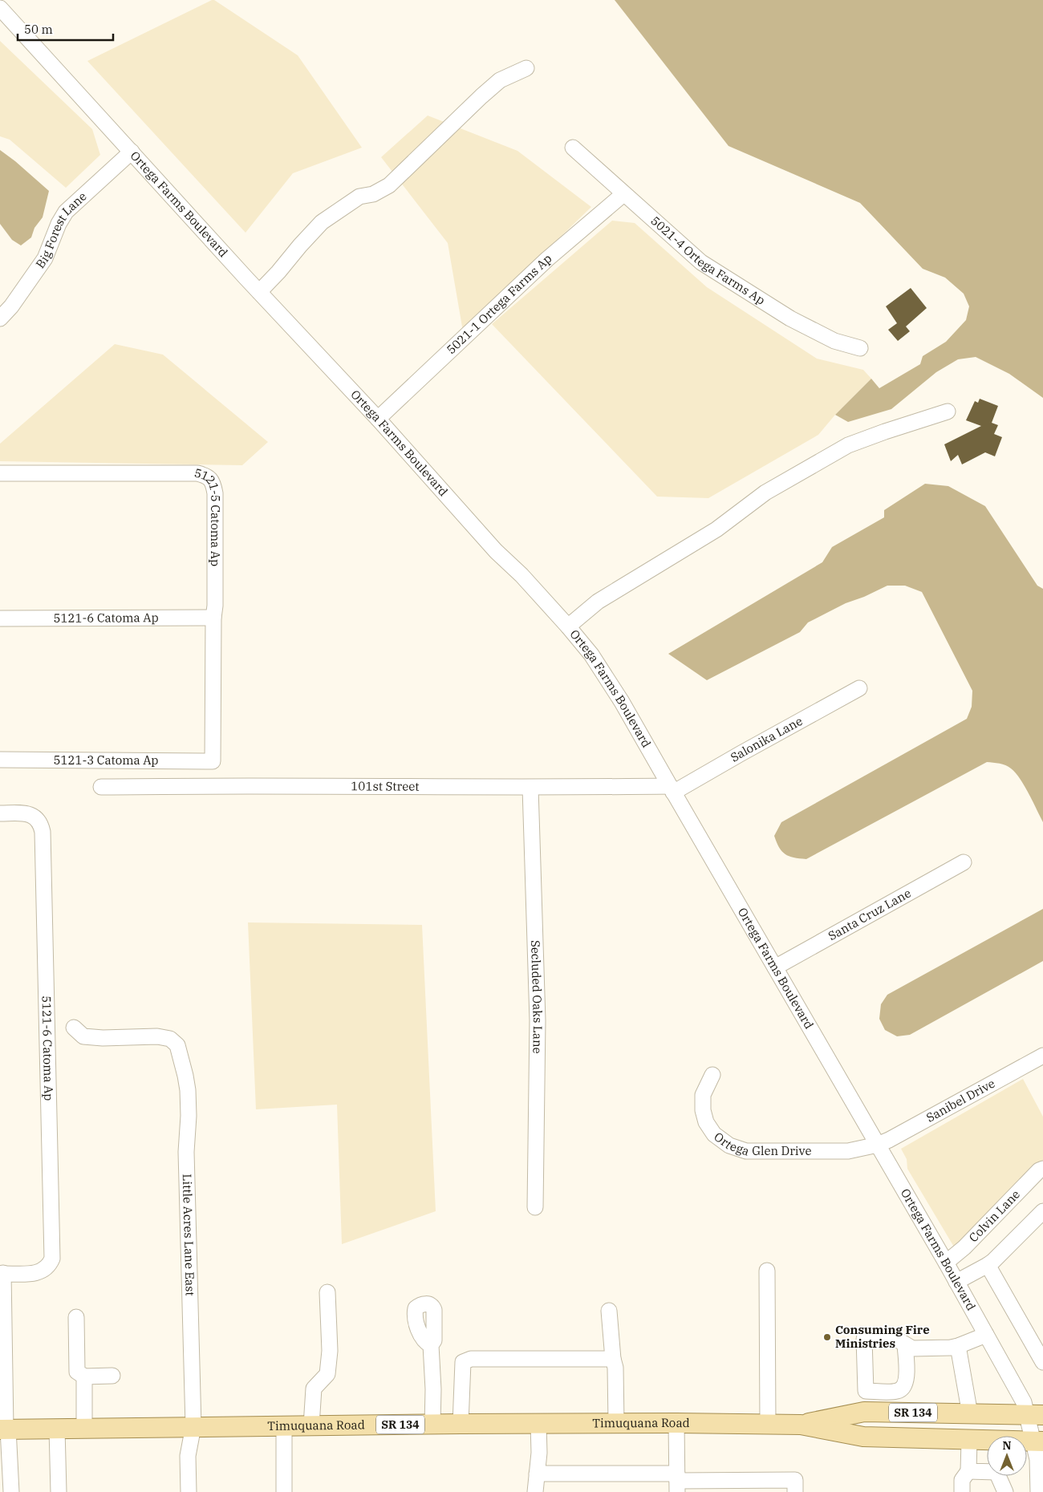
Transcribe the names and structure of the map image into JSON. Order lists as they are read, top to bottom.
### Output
{
  "streets": {
    "main road": ["SR 134", "Timuquana Road"],
    "street": [
      "Ortega Farms Boulevard",
      "Big Forest Lane",
      "5021-4 Ortega Farms Ap",
      "5021-1 Ortega Farms Ap",
      "5121-5 Catoma Ap",
      "5121-6 Catoma Ap",
      "Salonika Lane",
      "5121-3 Catoma Ap",
      "101st Street",
      "Santa Cruz Lane",
      "Secluded Oaks Lane",
      "Sanibel Drive",
      "Ortega Glen Drive",
      "Colvin Lane",
      "Little Acres Lane East"
    ]
  },
  "crossings": [
    ["Ortega Farms Boulevard", "Big Forest Lane"],
    ["Ortega Farms Boulevard", "5021-1 Ortega Farms Ap"],
    ["Ortega Farms Boulevard", "Salonika Lane"],
    ["Ortega Farms Boulevard", "101st Street"],
    ["Ortega Farms Boulevard", "Santa Cruz Lane"],
    ["Ortega Farms Boulevard", "Sanibel Drive"],
    ["Ortega Farms Boulevard", "Ortega Glen Drive"],
    ["Ortega Farms Boulevard", "Colvin Lane"],
    ["Ortega Farms Boulevard", "Timuquana Road"],
    ["5021-4 Ortega Farms Ap", "5021-1 Ortega Farms Ap"],
    ["5121-5 Catoma Ap", "5121-6 Catoma Ap"],
    ["5121-5 Catoma Ap", "5121-3 Catoma Ap"],
    ["Salonika Lane", "101st Street"],
    ["101st Street", "Secluded Oaks Lane"],
    ["Sanibel Drive", "Ortega Glen Drive"],
    ["Little Acres Lane East", "Timuquana Road"]
  ],
  "places": ["Consuming Fire Ministries"],
  "scale_bar": "50 m",
  "north": "top"
}
